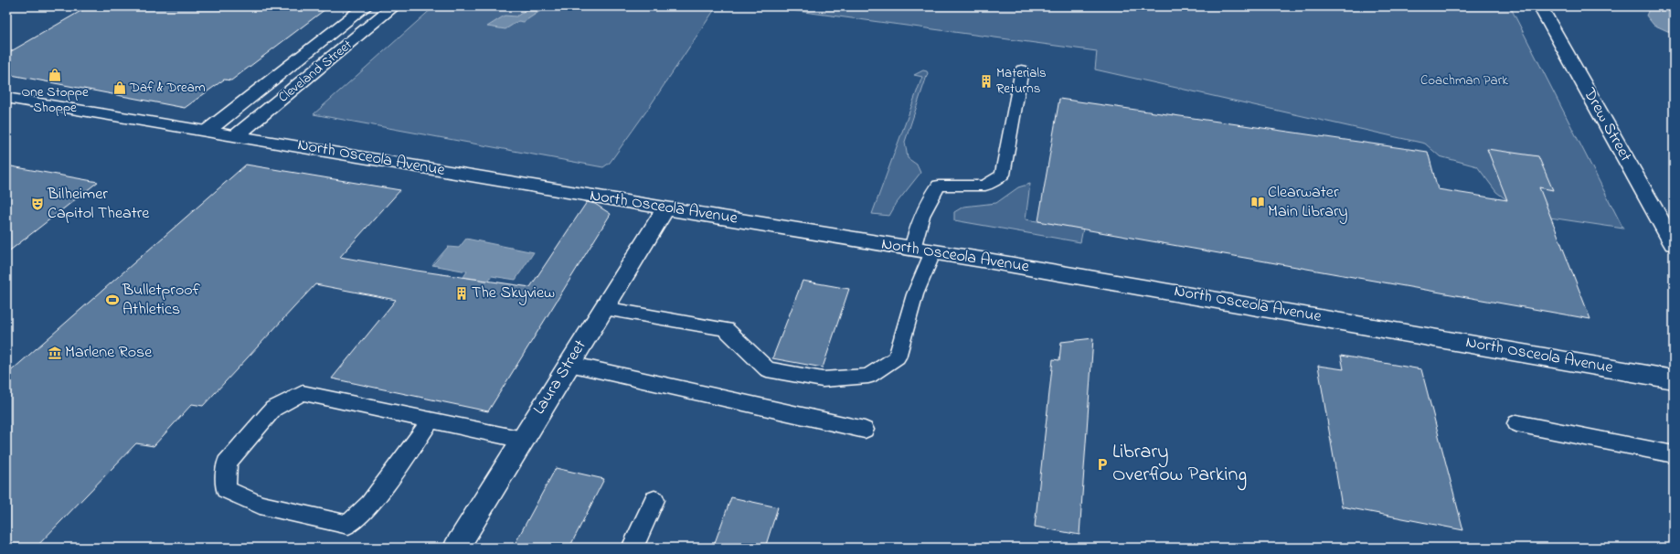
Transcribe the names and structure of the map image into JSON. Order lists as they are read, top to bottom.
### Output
{
  "streets": {
    "street": [
      "Cleveland Street",
      "Drew Street",
      "North Osceola Avenue",
      "Laura Street"
    ]
  },
  "crossings": [
    ["Cleveland Street", "North Osceola Avenue"],
    ["North Osceola Avenue", "Laura Street"]
  ],
  "parks": ["Coachman Park"],
  "places": {
    "shop": ["One Stoppe Shoppe", "Daf & Dream"],
    "building": ["Materials Returns", "The Skyview"],
    "library": ["Clearwater Main Library"],
    "theatre": ["Bilheimer Capitol Theatre"],
    "sports": ["Bulletproof Athletics"],
    "museum": ["Marlene Rose"],
    "parking": ["Library Overflow Parking"]
  }
}
